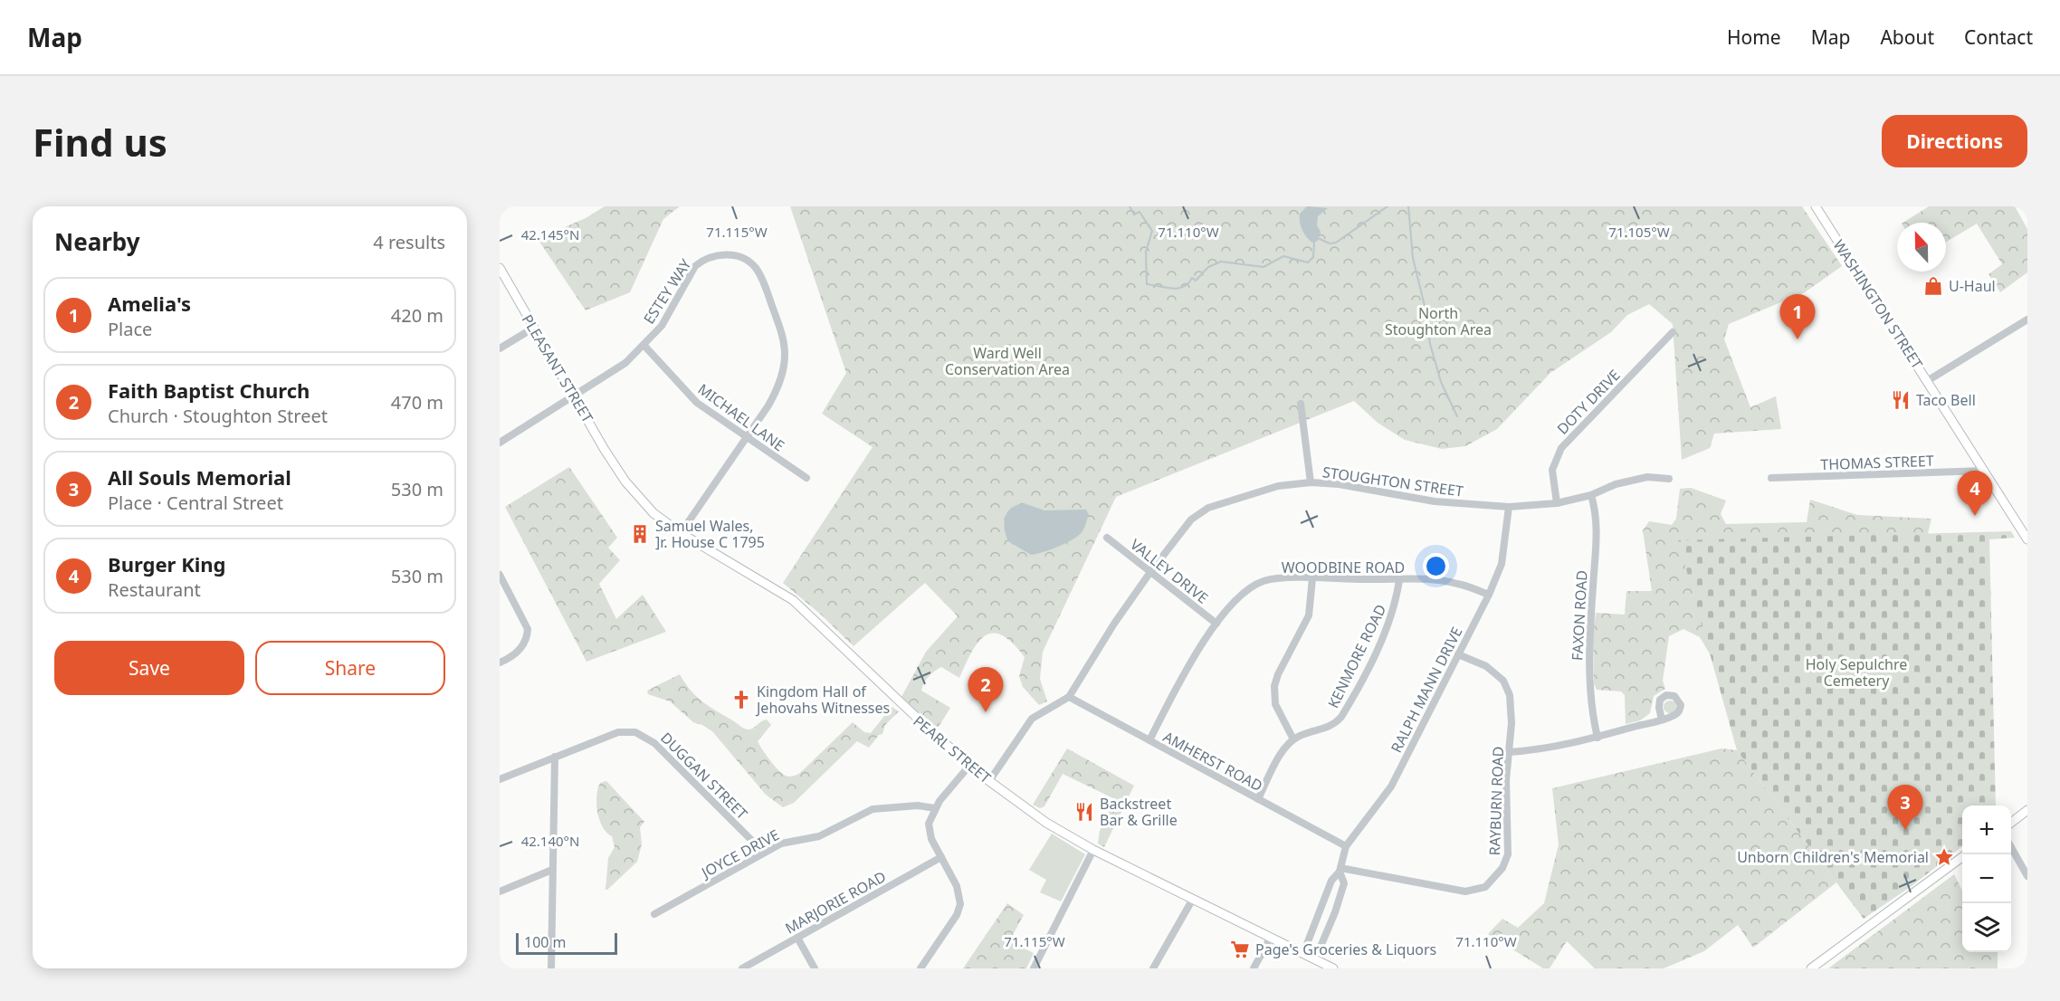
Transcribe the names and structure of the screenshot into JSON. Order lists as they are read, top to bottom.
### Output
{
  "streets": {
    "main road": ["WASHINGTON STREET", "PLEASANT STREET", "PEARL STREET"],
    "street": [
      "ESTEY WAY",
      "DOTY DRIVE",
      "MICHAEL LANE",
      "THOMAS STREET",
      "STOUGHTON STREET",
      "WOODBINE ROAD",
      "VALLEY DRIVE",
      "FAXON ROAD",
      "KENMORE ROAD",
      "RALPH MANN DRIVE",
      "AMHERST ROAD",
      "DUGGAN STREET",
      "RAYBURN ROAD",
      "JOYCE DRIVE",
      "MARJORIE ROAD"
    ]
  },
  "crossings": [
    ["ESTEY WAY", "PLEASANT STREET"],
    ["ESTEY WAY", "MICHAEL LANE"],
    ["ESTEY WAY", "PEARL STREET"],
    ["WASHINGTON STREET", "THOMAS STREET"],
    ["PLEASANT STREET", "PEARL STREET"],
    ["DOTY DRIVE", "STOUGHTON STREET"],
    ["STOUGHTON STREET", "VALLEY DRIVE"],
    ["STOUGHTON STREET", "FAXON ROAD"],
    ["STOUGHTON STREET", "RALPH MANN DRIVE"],
    ["STOUGHTON STREET", "PEARL STREET"],
    ["STOUGHTON STREET", "AMHERST ROAD"],
    ["WOODBINE ROAD", "VALLEY DRIVE"],
    ["WOODBINE ROAD", "KENMORE ROAD"],
    ["WOODBINE ROAD", "RALPH MANN DRIVE"],
    ["WOODBINE ROAD", "AMHERST ROAD"],
    ["RALPH MANN DRIVE", "PEARL STREET"],
    ["RALPH MANN DRIVE", "AMHERST ROAD"],
    ["RALPH MANN DRIVE", "RAYBURN ROAD"],
    ["DUGGAN STREET", "JOYCE DRIVE"]
  ],
  "parks": ["North Stoughton Area", "Ward Well Conservation Area", "Holy Sepulchre Cemetery"],
  "places": {
    "shop": ["U-Haul"],
    "restaurant": ["Taco Bell", "Backstreet Bar & Grille"],
    "building": ["Samuel Wales, ]r. House C 1795"],
    "church": ["Kingdom Hall of Jehovahs Witnesses"],
    "place": ["Unborn Children's Memorial"],
    "supermarket": ["Page's Groceries & Liquors"]
  },
  "scale_bar": "100 m",
  "north": "top",
  "page": {
    "header": "Map",
    "nav": [
      "Home",
      "Map",
      "About",
      "Contact"
    ],
    "buttons": [
      "Directions",
      ["Save", "Share"]
    ],
    "title": "Find us",
    "heading": ["Nearby", "4 results"],
    "list": [
      {
        "mark": "1",
        "name": "Amelia's",
        "note": "Place",
        "value": "420 m"
      },
      {
        "mark": "2",
        "name": "Faith Baptist Church",
        "note": "Church · Stoughton Street",
        "value": "470 m"
      },
      {
        "mark": "3",
        "name": "All Souls Memorial",
        "note": "Place · Central Street",
        "value": "530 m"
      },
      {
        "mark": "4",
        "name": "Burger King",
        "note": "Restaurant",
        "value": "530 m"
      }
    ],
    "pins": [
      "1",
      "4",
      "2",
      "3"
    ],
    "map_buttons": ["+", "−"],
    "scale": "100 m"
  },
  "coordinates": [
    "71.115°W",
    "71.110°W",
    "71.105°W",
    "42.145°N",
    "42.140°N"
  ]
}
